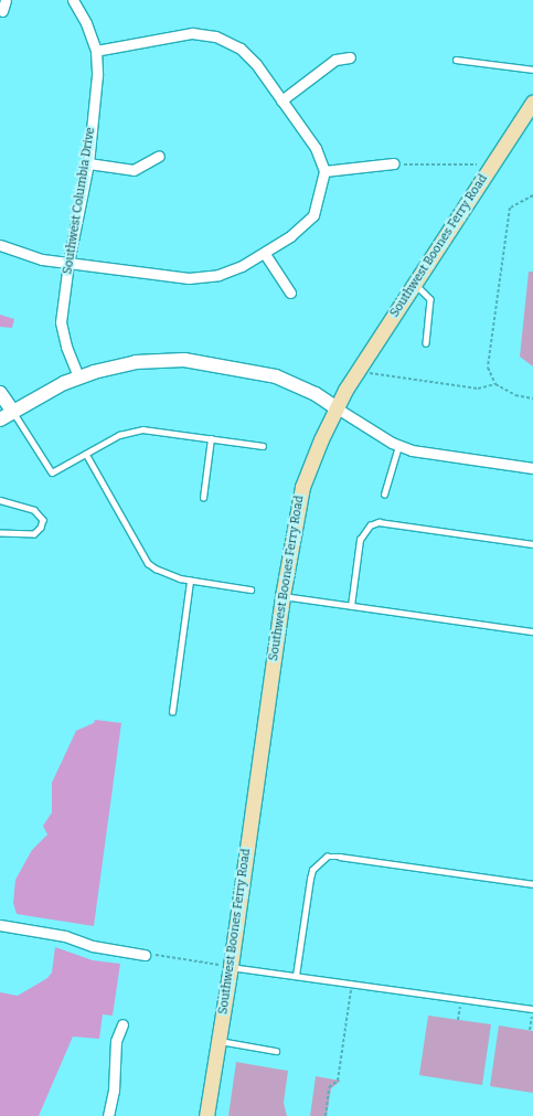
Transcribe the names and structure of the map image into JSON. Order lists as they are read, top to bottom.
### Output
{
  "streets": {
    "main road": ["Southwest Boones Ferry Road"],
    "street": ["Southwest Columbia Drive"]
  }
}
